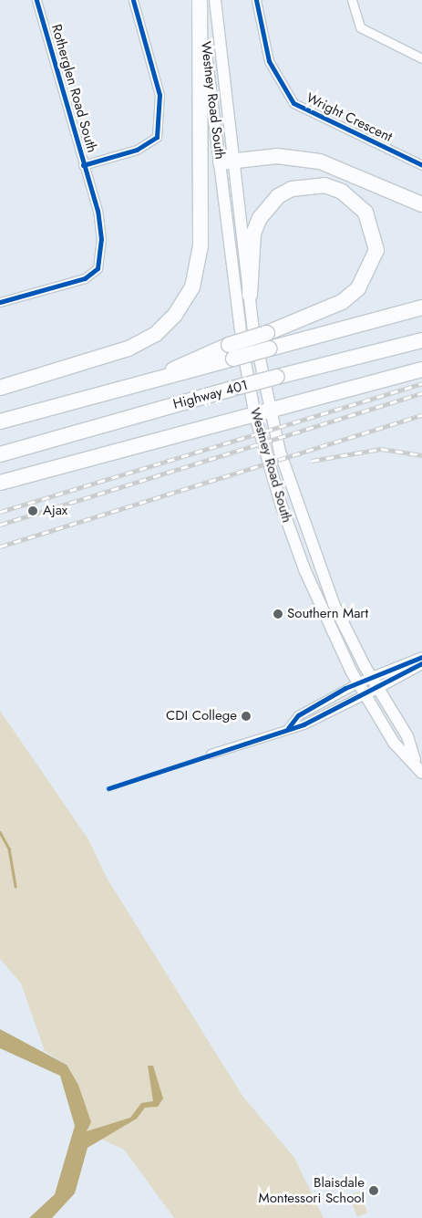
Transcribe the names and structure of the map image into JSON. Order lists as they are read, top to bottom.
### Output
{
  "streets": {
    "highway": ["Highway 401"],
    "main road": ["Westney Road South"],
    "street": ["Rotherglen Road South", "Wright Crescent"]
  },
  "places": [
    "Ajax",
    "Southern Mart",
    "CDI College",
    "Blaisdale Montessori School"
  ]
}
